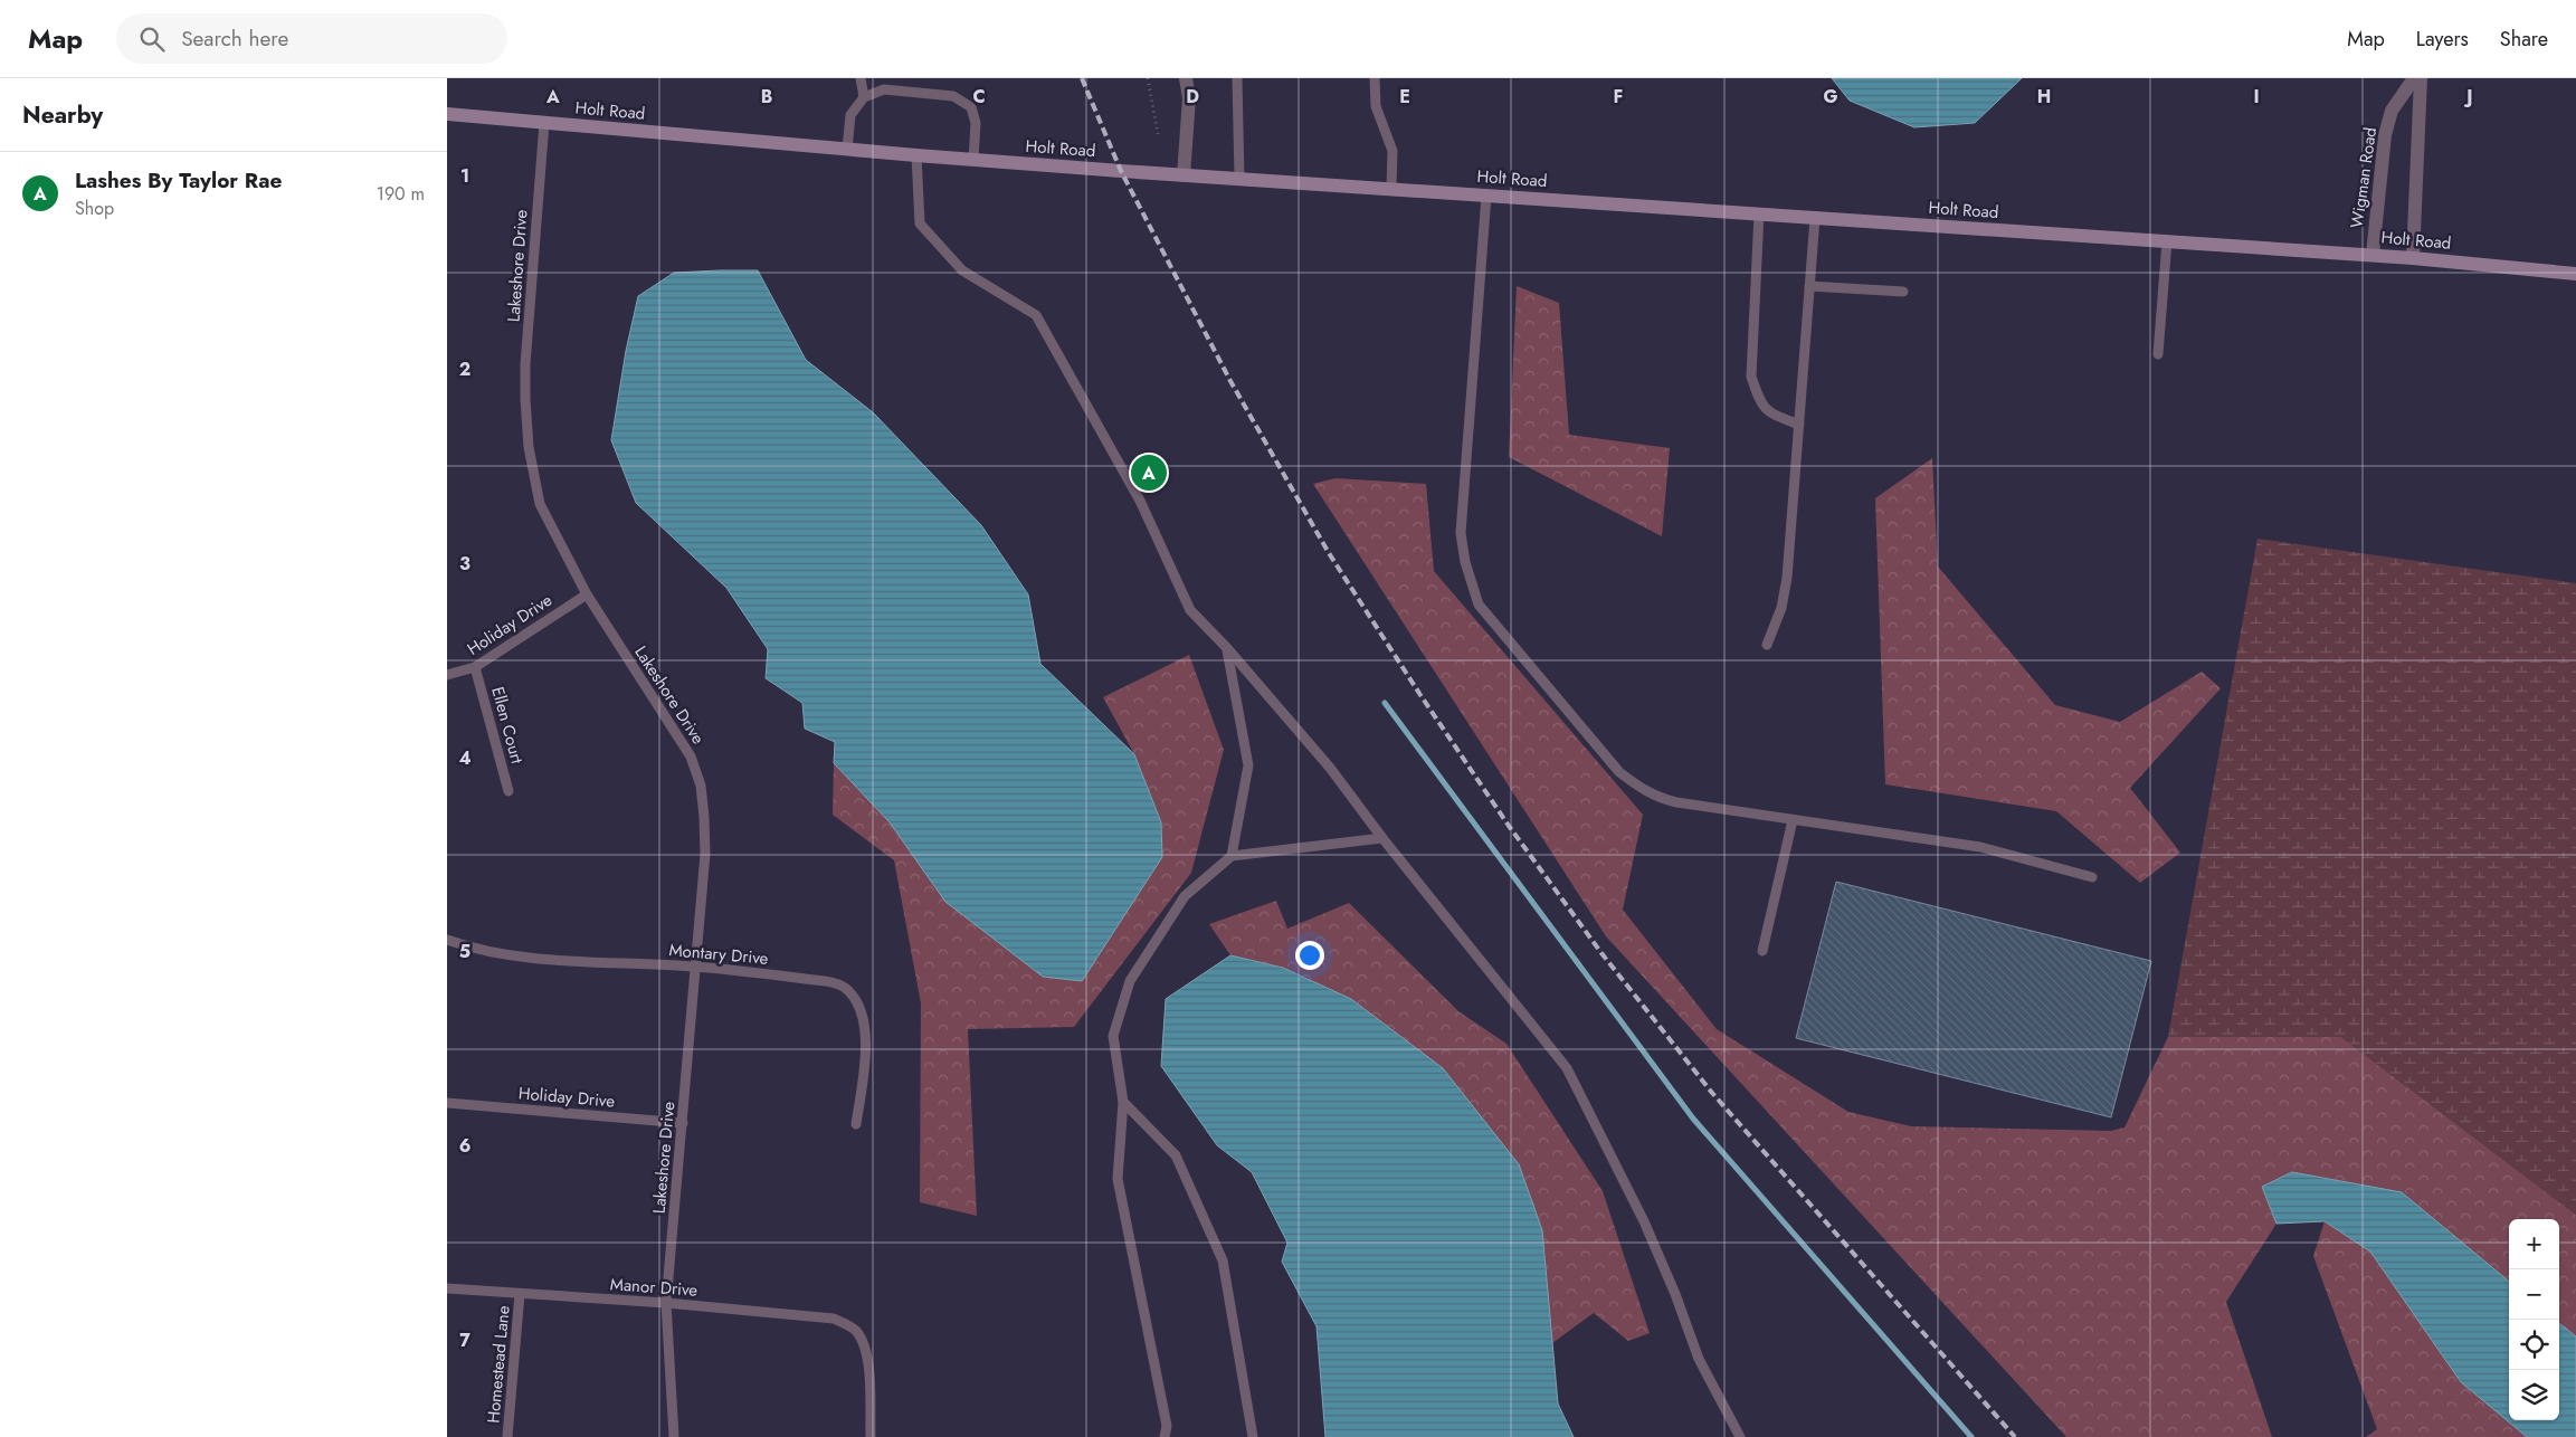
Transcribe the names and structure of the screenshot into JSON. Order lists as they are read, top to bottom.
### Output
{
  "streets": {
    "main road": ["Holt Road"],
    "street": ["Wigman Road"],
    "lane": [
      "Lakeshore Drive",
      "Holiday Drive",
      "Ellen Court",
      "Montary Drive",
      "Manor Drive",
      "Homestead Lane"
    ]
  },
  "crossings": [
    ["Holt Road", "Wigman Road"],
    ["Holt Road", "Lakeshore Drive"],
    ["Lakeshore Drive", "Holiday Drive"],
    ["Lakeshore Drive", "Montary Drive"],
    ["Lakeshore Drive", "Manor Drive"],
    ["Holiday Drive", "Ellen Court"],
    ["Manor Drive", "Homestead Lane"]
  ],
  "page": {
    "header": "Map",
    "search": "Search here",
    "nav": ["Map", "Layers", "Share"],
    "heading": "Nearby",
    "list": [
      {
        "mark": "A",
        "name": "Lashes By Taylor Rae",
        "note": "Shop",
        "value": "190 m"
      }
    ],
    "pins": "A",
    "map_buttons": ["+", "−"]
  },
  "grid": {
    "columns": [
      "A",
      "B",
      "C",
      "D",
      "E",
      "F",
      "G",
      "H",
      "I",
      "J"
    ],
    "rows": [
      "1",
      "2",
      "3",
      "4",
      "5",
      "6",
      "7"
    ]
  }
}
